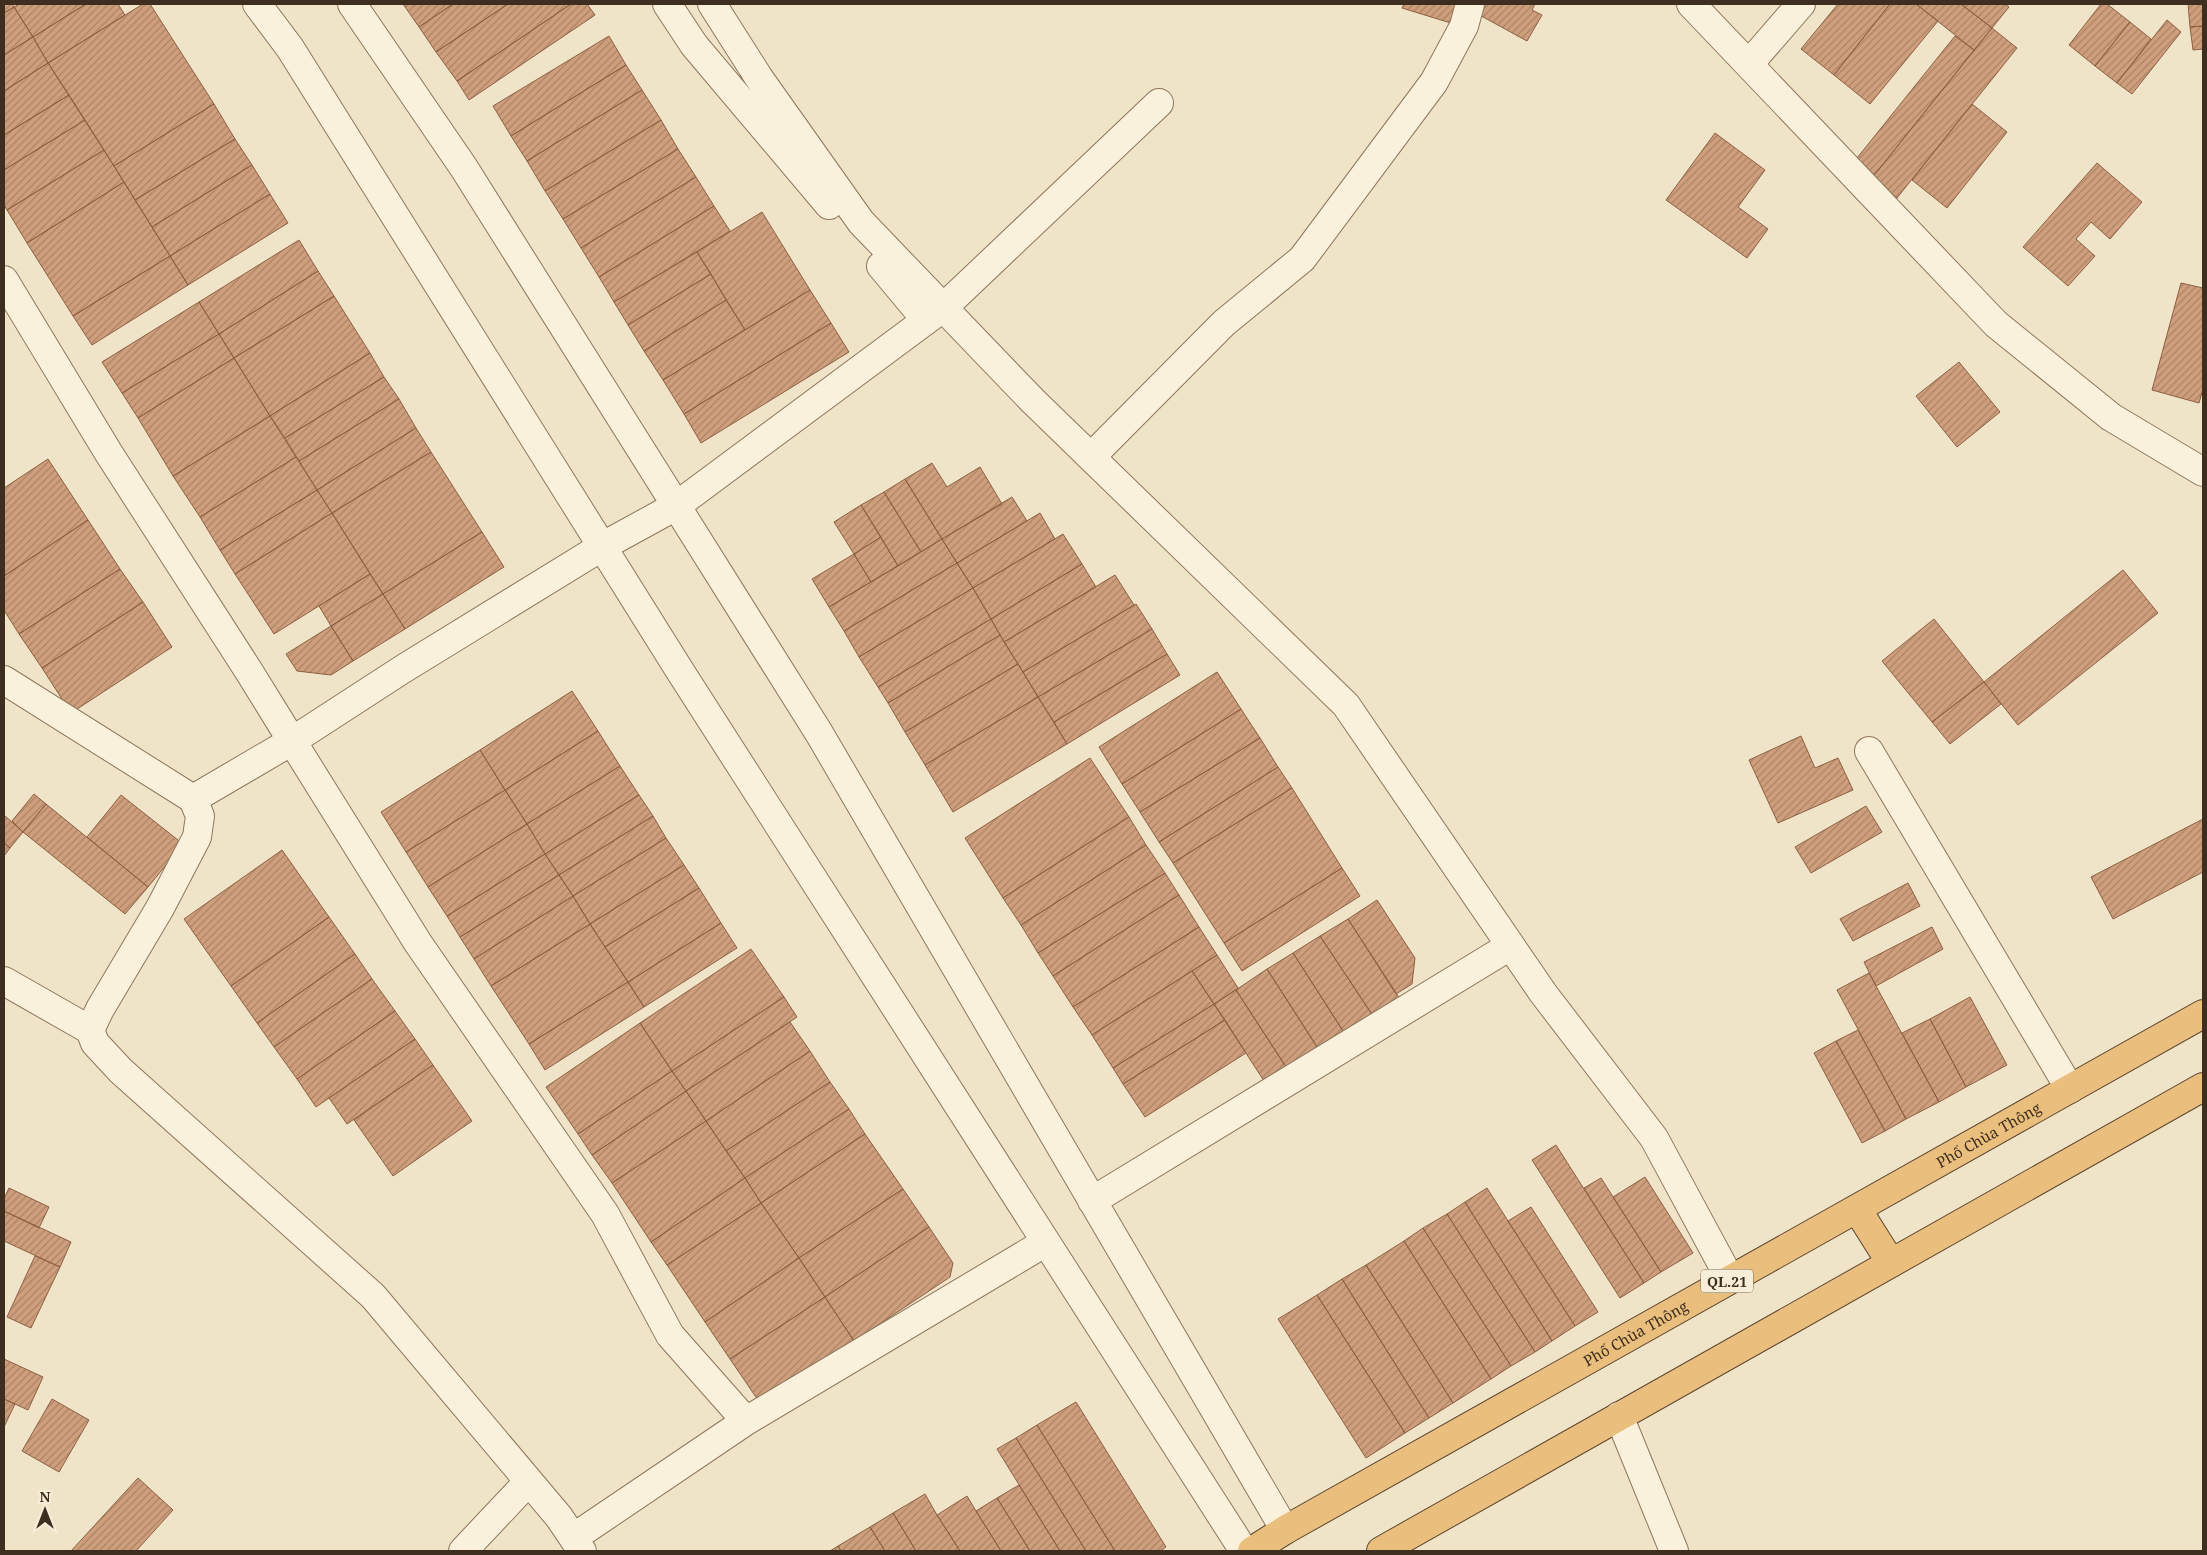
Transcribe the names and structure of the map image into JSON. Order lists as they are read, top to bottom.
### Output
{
  "streets": {
    "highway": ["Phố Chùa Thông", "QL.21"]
  },
  "north": "top"
}
